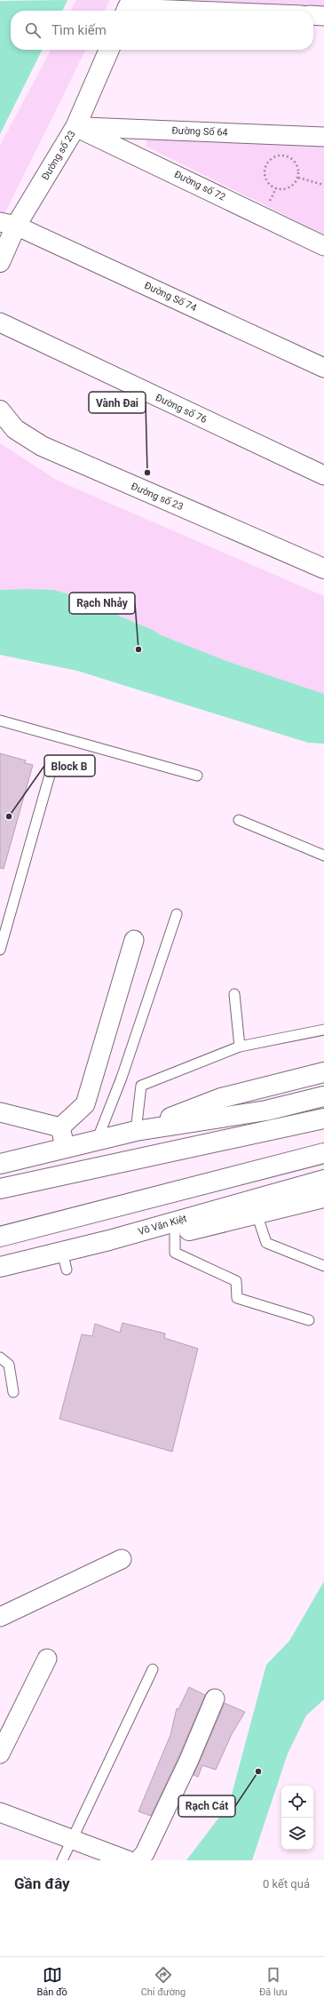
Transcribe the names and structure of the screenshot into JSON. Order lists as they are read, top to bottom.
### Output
{
  "streets": {
    "main road": ["Đường số 23", "Võ Văn Kiệt"],
    "street": [
      "Đường Số 64",
      "Đường số 72",
      "Đường Số 74",
      "Đường số 76"
    ]
  },
  "crossings": [
    ["Đường Số 64", "Đường số 23"],
    ["Đường Số 64", "Đường số 72"],
    ["Đường số 23", "Đường số 72"],
    ["Đường số 23", "Đường Số 74"]
  ],
  "places": [
    "Vành Đai",
    "Rạch Nhảy",
    "Block B",
    "Rạch Cát"
  ],
  "page": {
    "search": "Tìm kiếm",
    "heading": ["Gần đây", "0 kết quả"],
    "nav": ["Bản đồ", "Chỉ đường", "Đã lưu"]
  }
}
